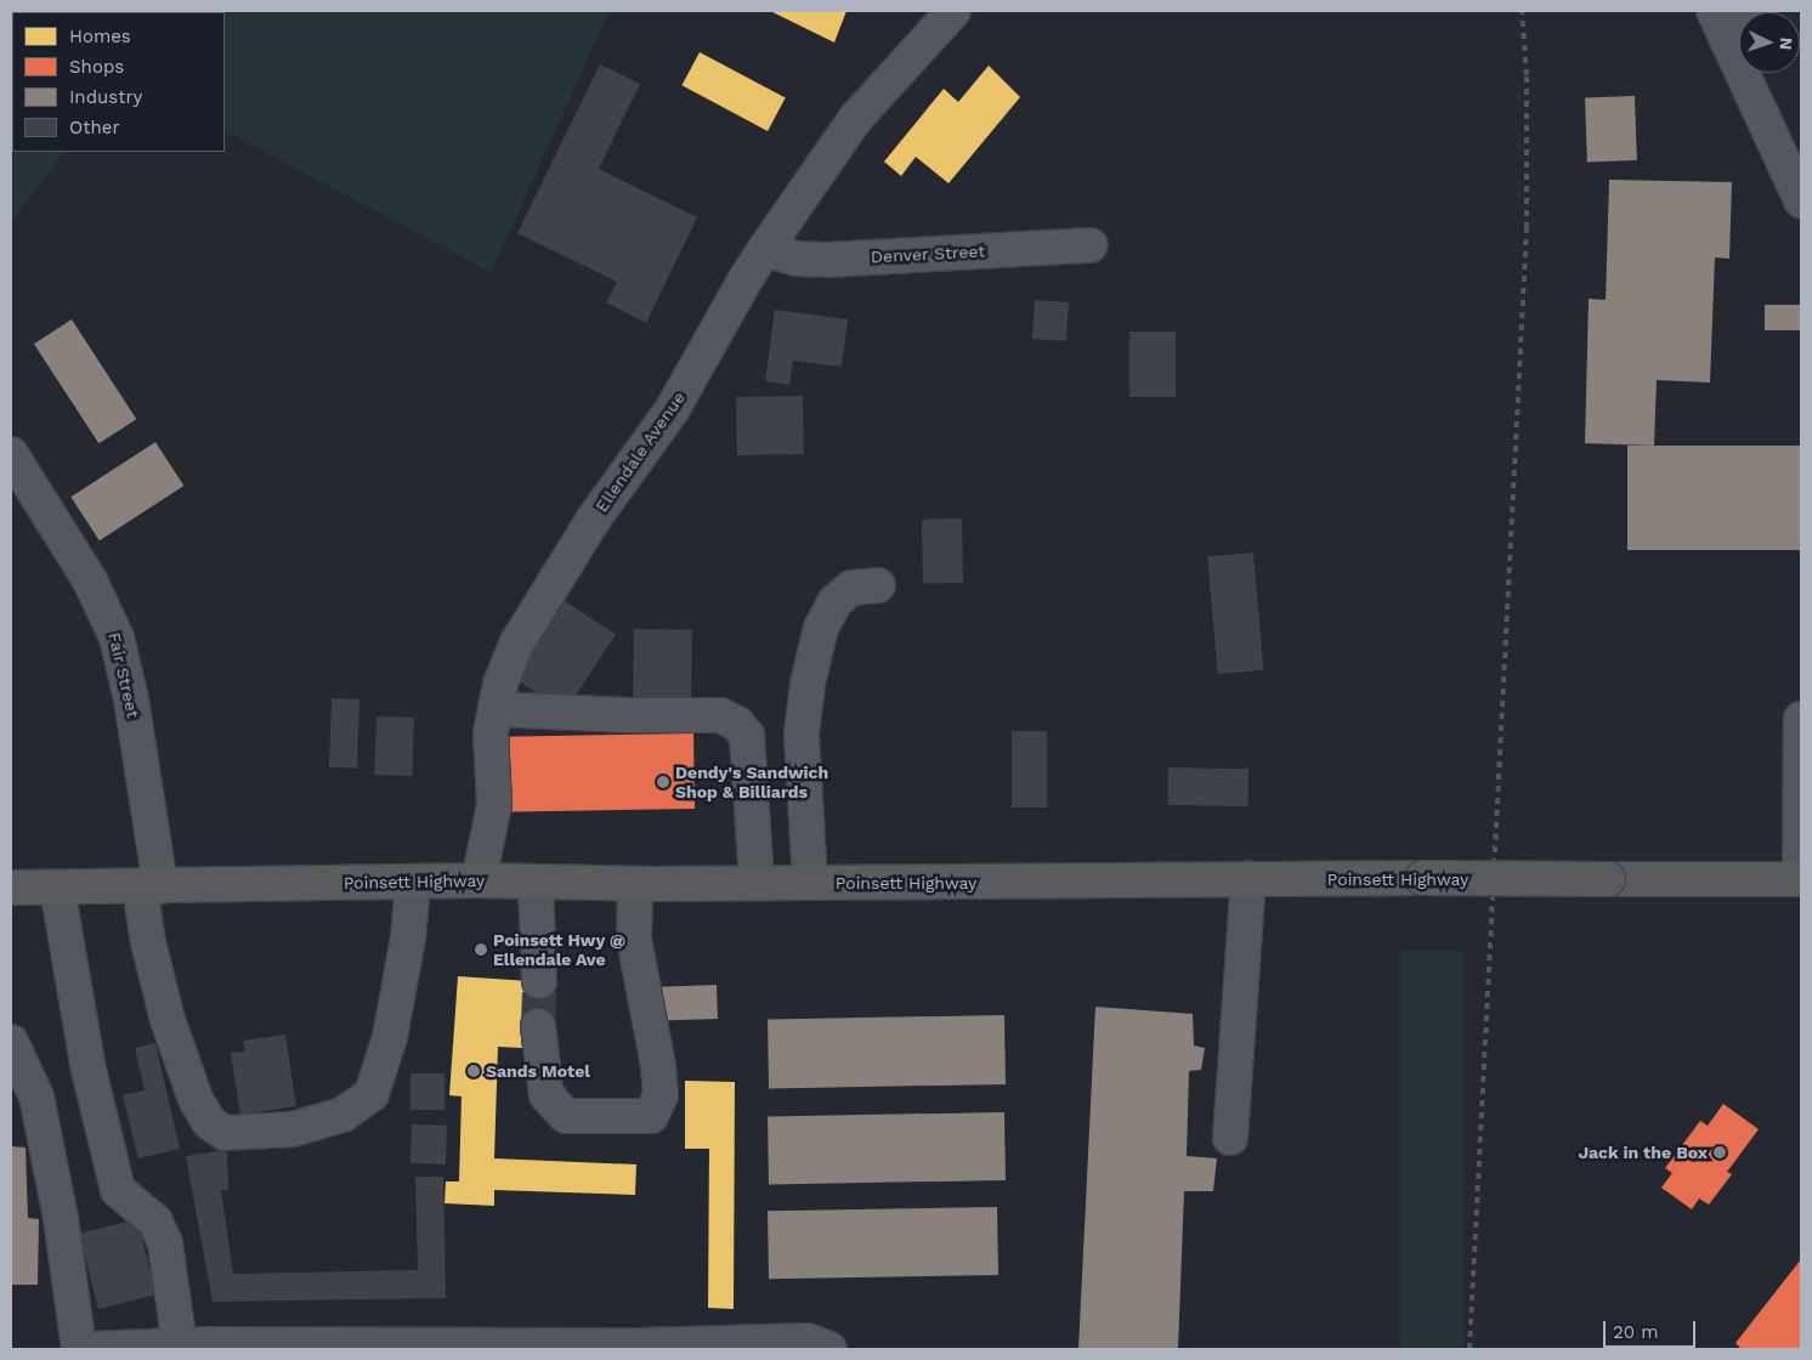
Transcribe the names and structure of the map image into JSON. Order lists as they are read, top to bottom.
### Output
{
  "streets": {
    "highway": ["Poinsett Highway"],
    "street": ["Denver Street", "Ellendale Avenue", "Fair Street"]
  },
  "crossings": [
    ["Denver Street", "Ellendale Avenue"],
    ["Ellendale Avenue", "Poinsett Highway"],
    ["Fair Street", "Poinsett Highway"]
  ],
  "places": [
    "Dendy's Sandwich Shop & Billiards",
    "Poinsett Hwy @ Ellendale Ave",
    "Sands Motel",
    "Jack in the Box"
  ],
  "legend": [
    "Homes",
    "Shops",
    "Industry",
    "Other"
  ],
  "scale_bar": "20 m",
  "north": "right"
}
